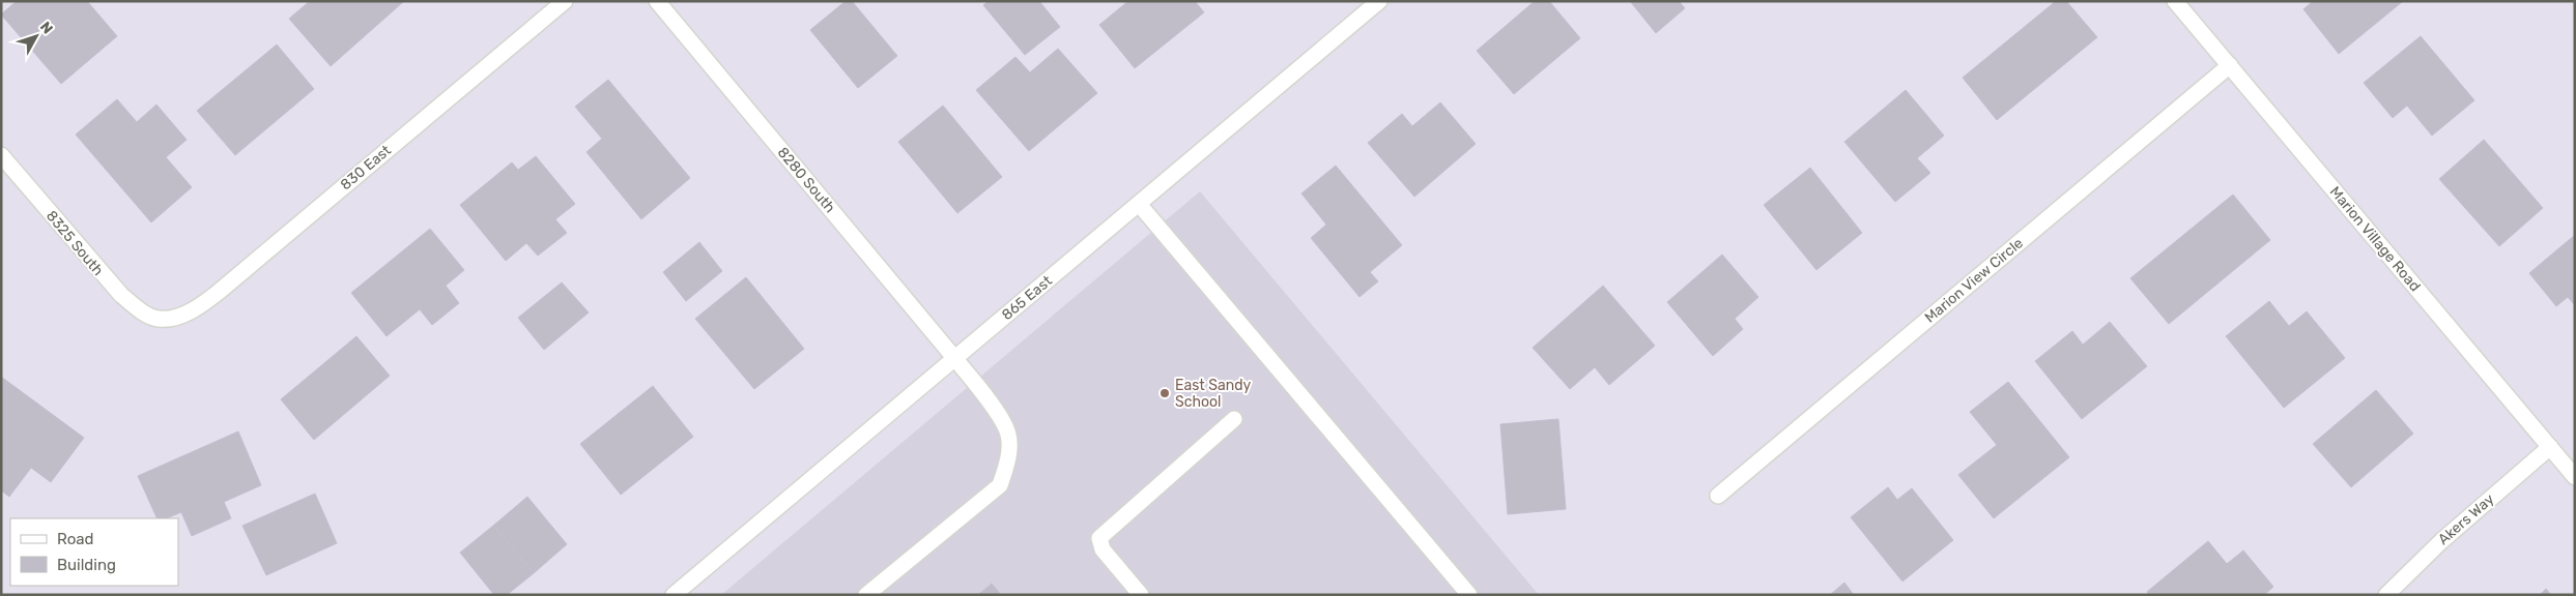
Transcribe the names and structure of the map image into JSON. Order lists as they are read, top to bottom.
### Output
{
  "streets": {
    "street": [
      "830 East",
      "8280 South",
      "Marion Village Road",
      "8325 South",
      "Marion View Circle",
      "865 East",
      "Akers Way"
    ]
  },
  "crossings": [
    ["830 East", "8325 South"],
    ["8280 South", "865 East"],
    ["Marion Village Road", "Marion View Circle"],
    ["Marion Village Road", "Akers Way"]
  ],
  "places": ["East Sandy School"],
  "legend": ["Road", "Building"],
  "north": "top right"
}
